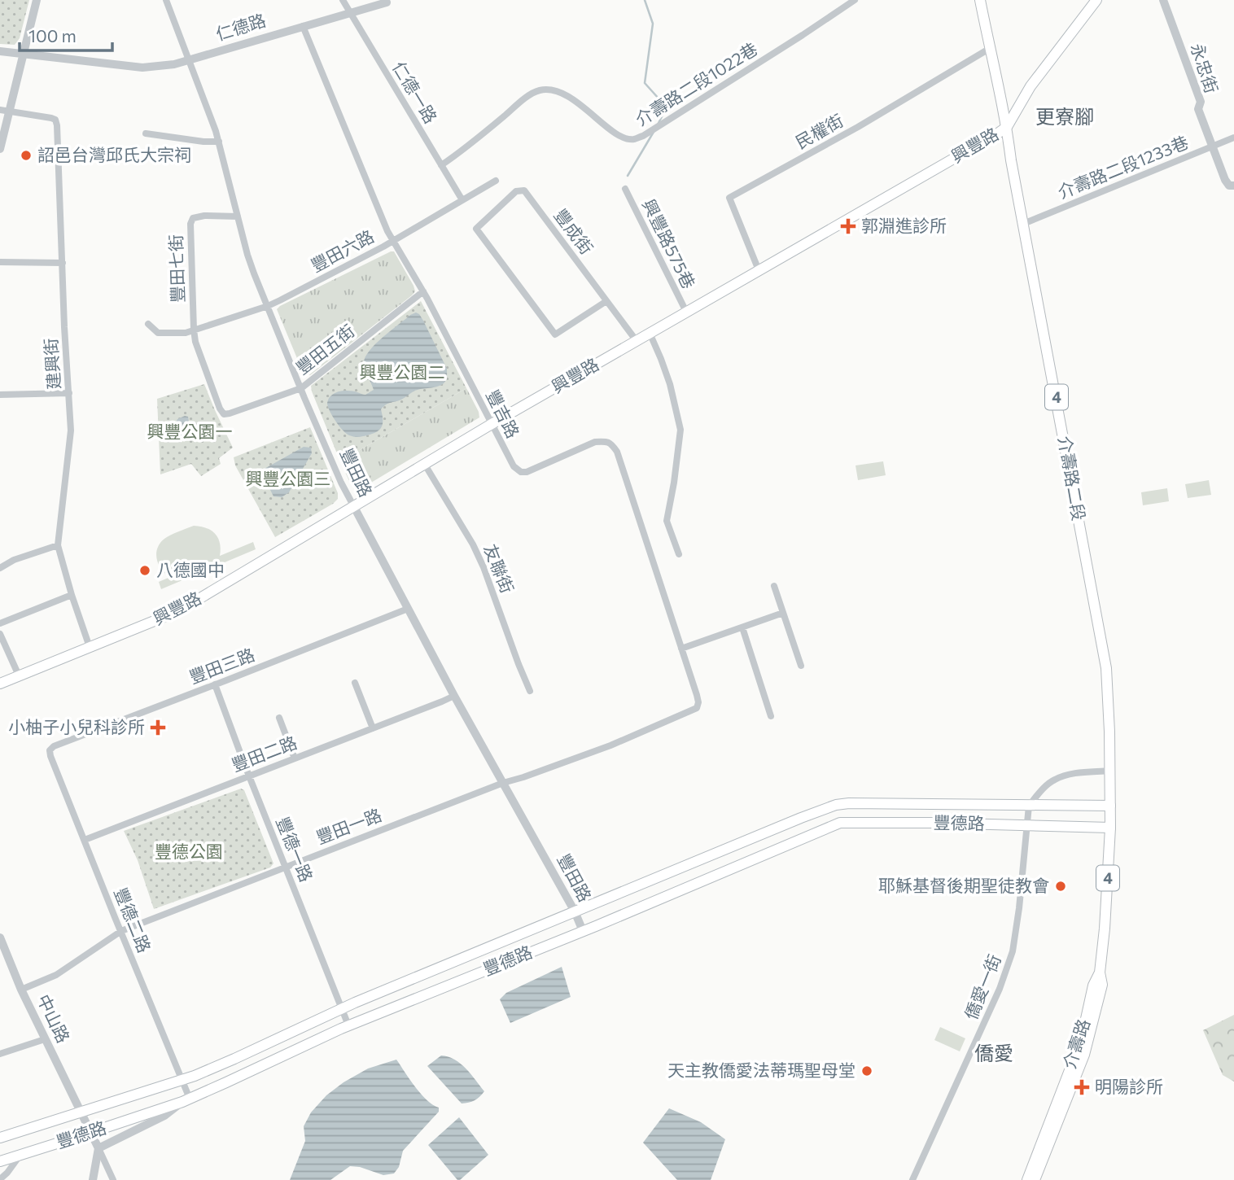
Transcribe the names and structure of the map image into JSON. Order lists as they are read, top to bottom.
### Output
{
  "streets": {
    "main road": [
      "興豐路",
      "4",
      "介壽路二段",
      "豐德路",
      "介壽路"
    ],
    "street": [
      "仁德路",
      "永忠街",
      "介壽路二段1022巷",
      "仁德一路",
      "民權街",
      "介壽路二段1233巷",
      "豐成街",
      "興豐路575巷",
      "豐田六路",
      "豐田七街",
      "豐田五街",
      "建興街",
      "豐吉路",
      "豐田路",
      "友聯街",
      "豐田三路",
      "豐田二路",
      "豐田一路",
      "豐德一路",
      "豐德二路",
      "僑愛一街",
      "中山路"
    ]
  },
  "crossings": [
    ["仁德路", "仁德一路"],
    ["仁德路", "豐吉路"],
    ["仁德路", "豐田路"],
    ["永忠街", "介壽路二段1233巷"],
    ["介壽路二段1022巷", "仁德一路"],
    ["仁德一路", "豐田六路"],
    ["民權街", "興豐路"],
    ["民權街", "介壽路二段"],
    ["興豐路", "豐成街"],
    ["興豐路", "興豐路575巷"],
    ["興豐路", "建興街"],
    ["興豐路", "豐吉路"],
    ["興豐路", "豐田路"],
    ["興豐路", "介壽路二段"],
    ["興豐路", "友聯街"],
    ["介壽路二段1233巷", "介壽路二段"],
    ["豐田六路", "豐田七街"],
    ["豐田六路", "豐田五街"],
    ["豐田六路", "豐吉路"],
    ["豐田六路", "豐田路"],
    ["豐田七街", "豐田五街"],
    ["豐田七街", "豐田路"],
    ["豐田五街", "豐吉路"],
    ["豐田五街", "豐田路"],
    ["豐吉路", "豐田一路"],
    ["豐田路", "豐田三路"],
    ["豐田路", "豐田二路"],
    ["豐田路", "豐德路"],
    ["豐田路", "豐田一路"],
    ["介壽路二段", "豐德路"],
    ["介壽路二段", "介壽路"],
    ["豐田三路", "豐德一路"],
    ["豐田三路", "豐德二路"],
    ["豐田二路", "豐德一路"],
    ["豐田二路", "豐德二路"],
    ["豐德路", "豐德一路"],
    ["豐德路", "豐德二路"],
    ["豐德路", "僑愛一街"],
    ["豐德路", "中山路"],
    ["豐田一路", "豐德一路"],
    ["豐田一路", "豐德二路"],
    ["豐田一路", "中山路"]
  ],
  "districts": ["更寮腳", "僑愛"],
  "parks": [
    "興豐公園二",
    "興豐公園一",
    "興豐公園三",
    "豐德公園"
  ],
  "places": {
    "other": [
      "詔邑台灣邱氏大宗祠",
      "八德國中",
      "耶穌基督後期聖徒教會",
      "天主教僑愛法蒂瑪聖母堂"
    ],
    "health": ["郭淵進診所", "小柚子小兒科診所", "明陽診所"]
  },
  "scale_bar": "100 m"
}
